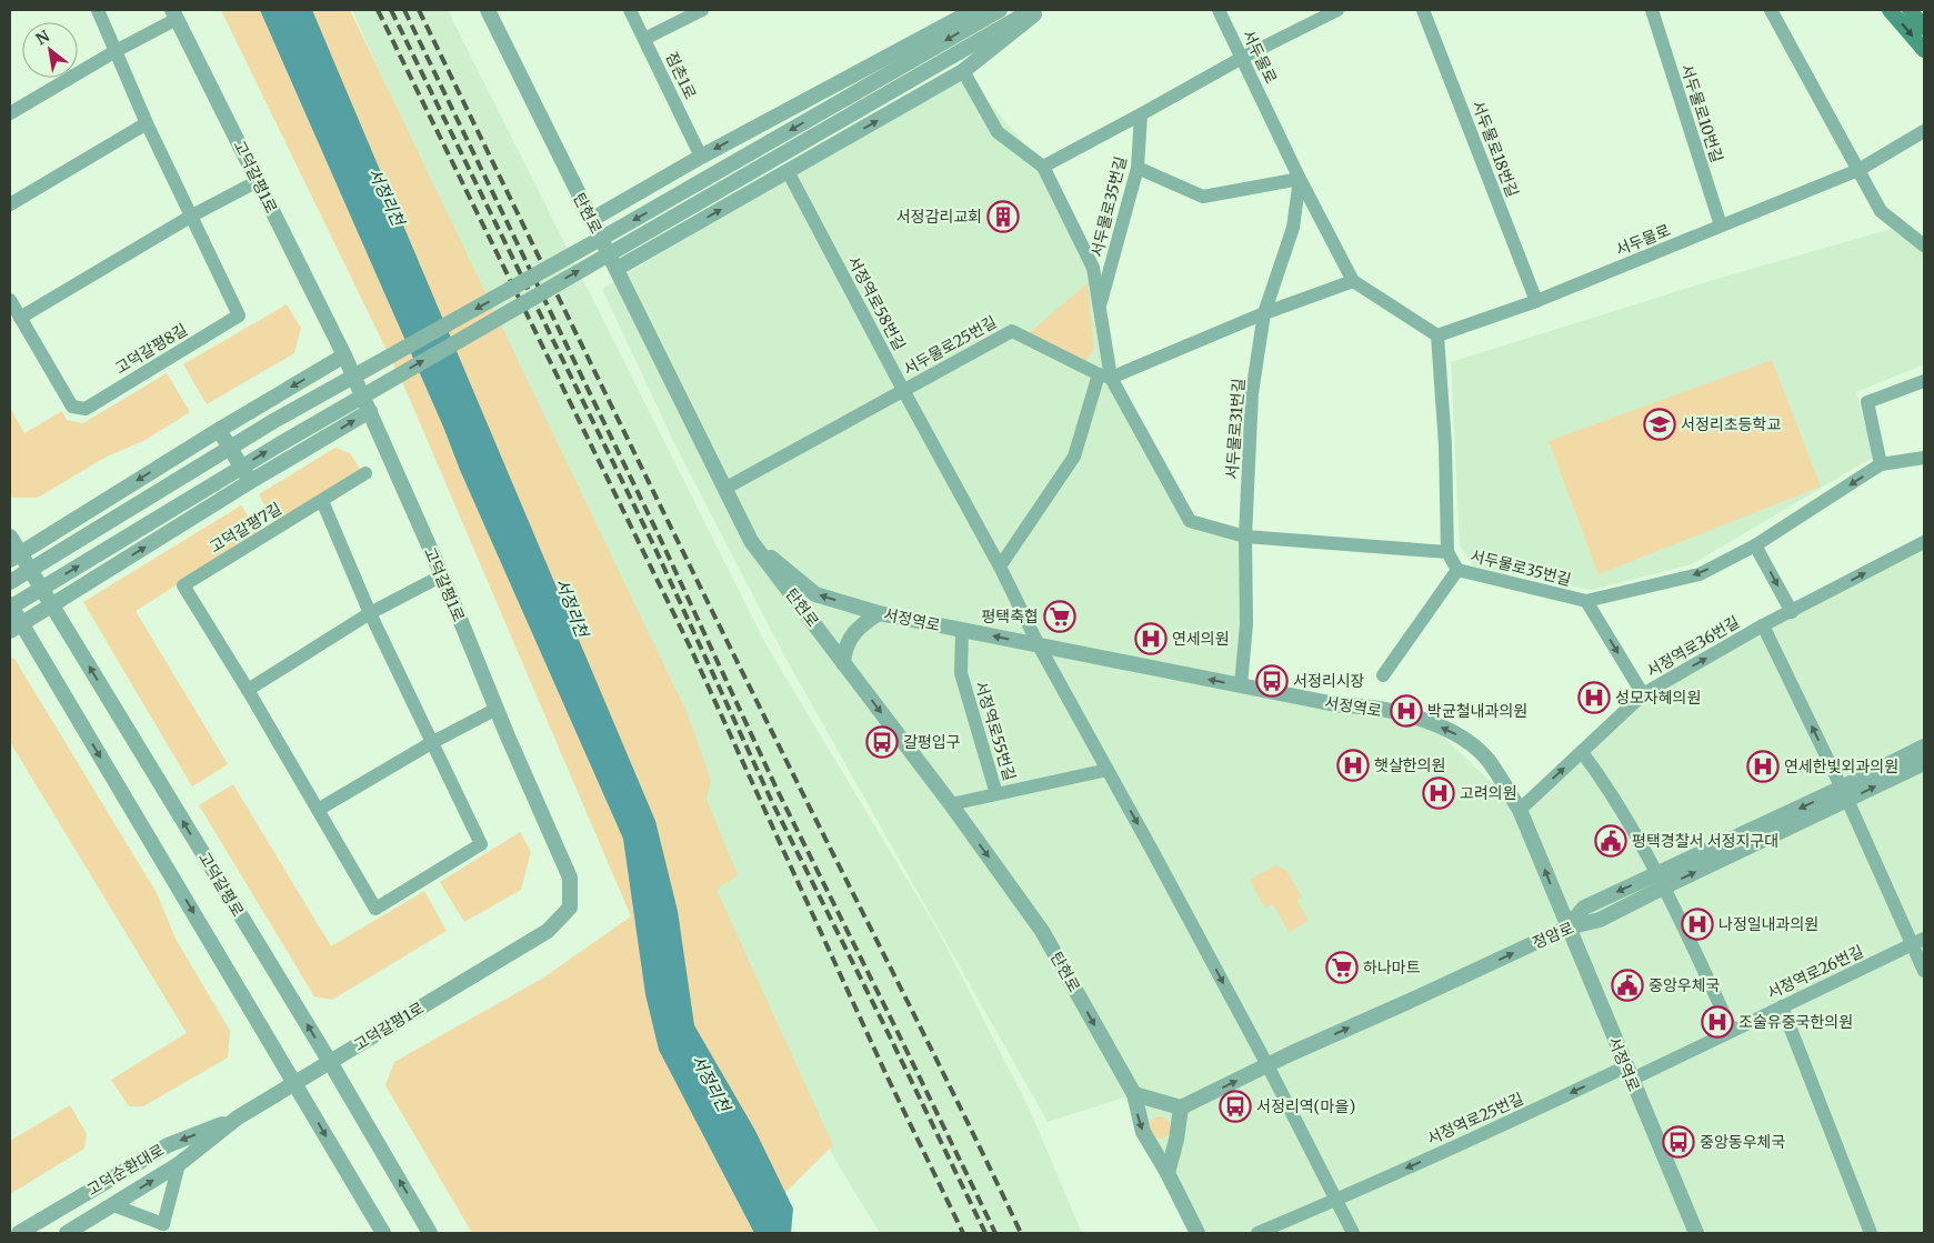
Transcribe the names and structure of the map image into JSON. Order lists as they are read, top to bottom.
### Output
{
  "streets": {
    "street": [
      "서두물로",
      "점촌1로",
      "서두물로10번길",
      "서두물로18번길",
      "고덕갈평1로",
      "서두물로35번길",
      "탄현로",
      "서정역로58번길",
      "서두물로25번길",
      "고덕갈평8길",
      "서두물로31번길",
      "고덕갈평7길",
      "서정역로",
      "서정역로36번길",
      "서정역로55번길",
      "고덕갈평로",
      "정암로",
      "서정역로26번길",
      "서정역로25번길",
      "고덕순환대로"
    ]
  },
  "crossings": [
    ["서두물로", "서두물로10번길"],
    ["서두물로", "서두물로18번길"],
    ["서두물로", "서두물로35번길"],
    ["서두물로", "서두물로31번길"],
    ["고덕갈평1로", "고덕갈평로"],
    ["고덕갈평1로", "고덕순환대로"],
    ["서두물로35번길", "서두물로25번길"],
    ["서두물로35번길", "서두물로31번길"],
    ["탄현로", "서두물로25번길"],
    ["탄현로", "서정역로"],
    ["서정역로58번길", "서두물로25번길"],
    ["서정역로58번길", "서정역로"],
    ["서정역로58번길", "서정역로55번길"],
    ["서정역로58번길", "정암로"],
    ["서두물로31번길", "서정역로"],
    ["서정역로", "서정역로36번길"],
    ["서정역로", "서정역로55번길"],
    ["서정역로", "정암로"],
    ["서정역로", "서정역로26번길"],
    ["서정역로", "서정역로25번길"],
    ["서정역로36번길", "정암로"],
    ["고덕갈평로", "고덕순환대로"],
    ["서정역로26번길", "서정역로25번길"]
  ],
  "one_way": [
    "탄현로",
    "서정역로",
    "정암로",
    "서정역로25번길"
  ],
  "water": ["서정리천"],
  "places": {
    "building": ["서정감리교회"],
    "school or university": ["서정리초등학교"],
    "supermarket": ["평택축협", "하나마트"],
    "hospital": [
      "연세의원",
      "성모자혜의원",
      "박균철내과의원",
      "햇살한의원",
      "연세한빛외과의원",
      "고려의원",
      "나정일내과의원",
      "조술유중국한의원"
    ],
    "bus stop": [
      "서정리시장",
      "갈평입구",
      "서정리역(마을)",
      "중앙동우체국"
    ],
    "public building": ["평택경찰서 서정지구대", "중앙우체국"]
  },
  "north": "top left"
}
